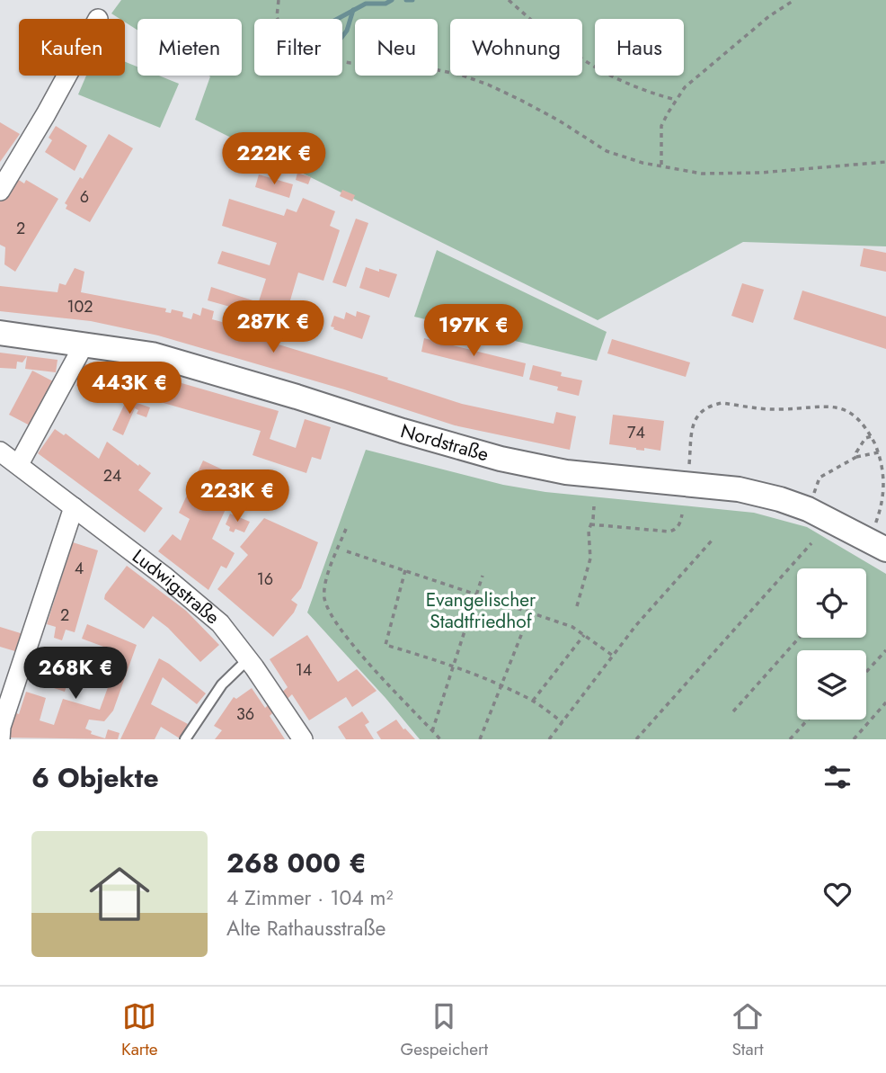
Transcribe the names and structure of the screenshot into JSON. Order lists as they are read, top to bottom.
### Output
{
  "streets": {
    "street": ["Nordstraße", "Ludwigstraße"]
  },
  "parks": ["Evangelischer Stadtfriedhof"],
  "house_numbers": [
    "6",
    "2",
    "102",
    "74",
    "24",
    "4",
    "16",
    "2",
    "14",
    "36"
  ],
  "page": {
    "chip": [
      "Kaufen",
      "Mieten",
      "Filter",
      "Neu",
      "Wohnung",
      "Haus"
    ],
    "price": [
      "222K €",
      "287K €",
      "197K €",
      "443K €",
      "223K €",
      "268K €"
    ],
    "heading": "6 Objekte",
    "list": [
      {
        "name": "268 000 €",
        "note": "4 Zimmer · 104 m² · Alte Rathausstraße"
      }
    ],
    "tabs": ["Karte", "Gespeichert", "Start"]
  }
}
